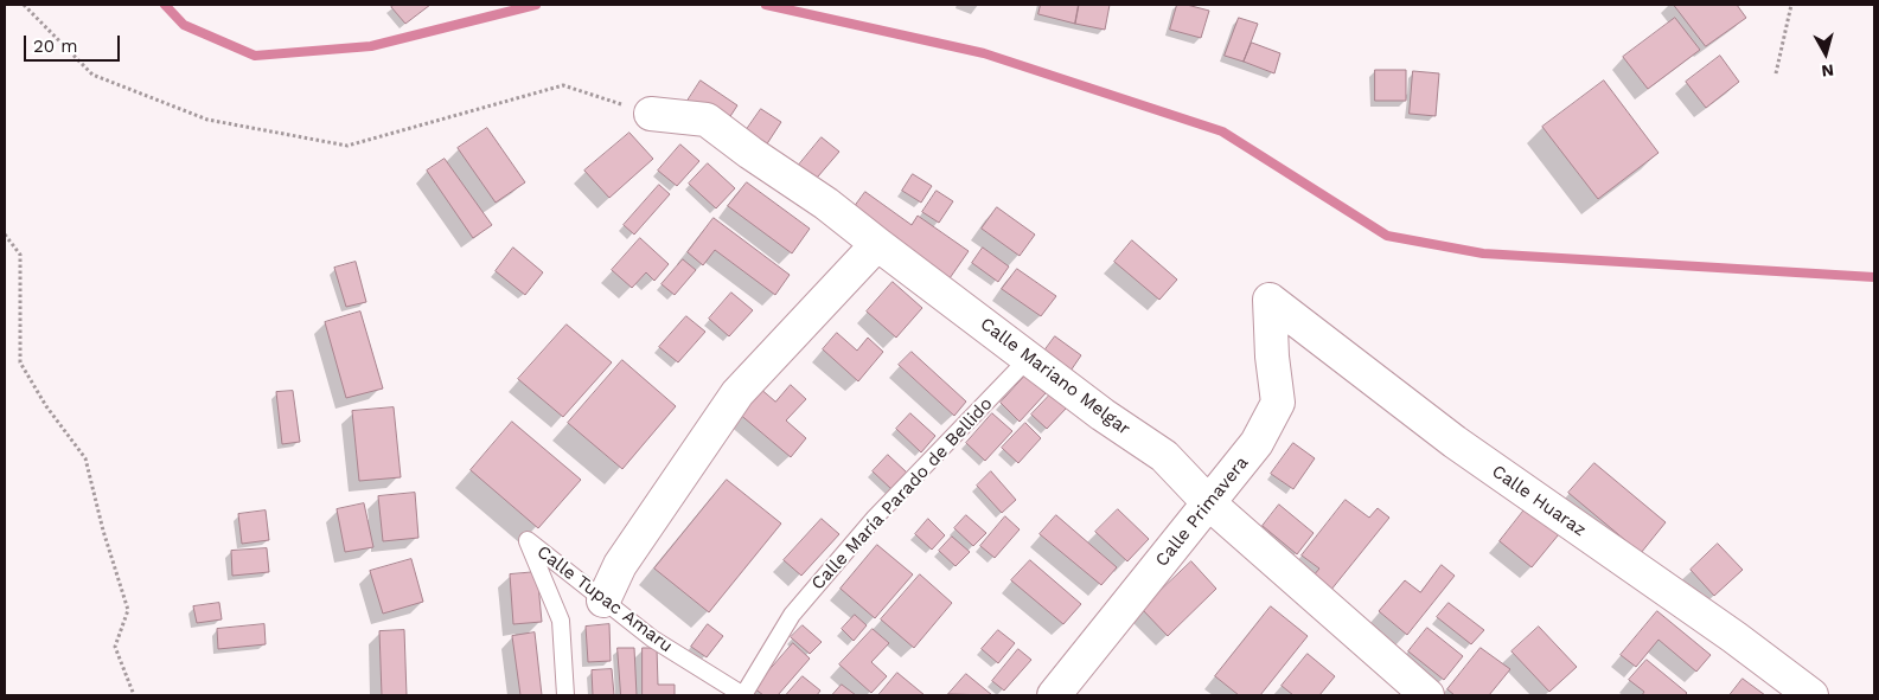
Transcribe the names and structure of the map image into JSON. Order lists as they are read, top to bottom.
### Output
{
  "streets": {
    "street": ["Calle Mariano Melgar", "Calle Huaraz", "Calle Primavera"],
    "lane": ["Calle María Parado de Bellido", "Calle Tupac Amaru"]
  },
  "crossings": [
    ["Calle Mariano Melgar", "Calle María Parado de Bellido"],
    ["Calle Mariano Melgar", "Calle Primavera"],
    ["Calle María Parado de Bellido", "Calle Tupac Amaru"],
    ["Calle Huaraz", "Calle Primavera"]
  ],
  "scale_bar": "20 m",
  "north": "bottom"
}
